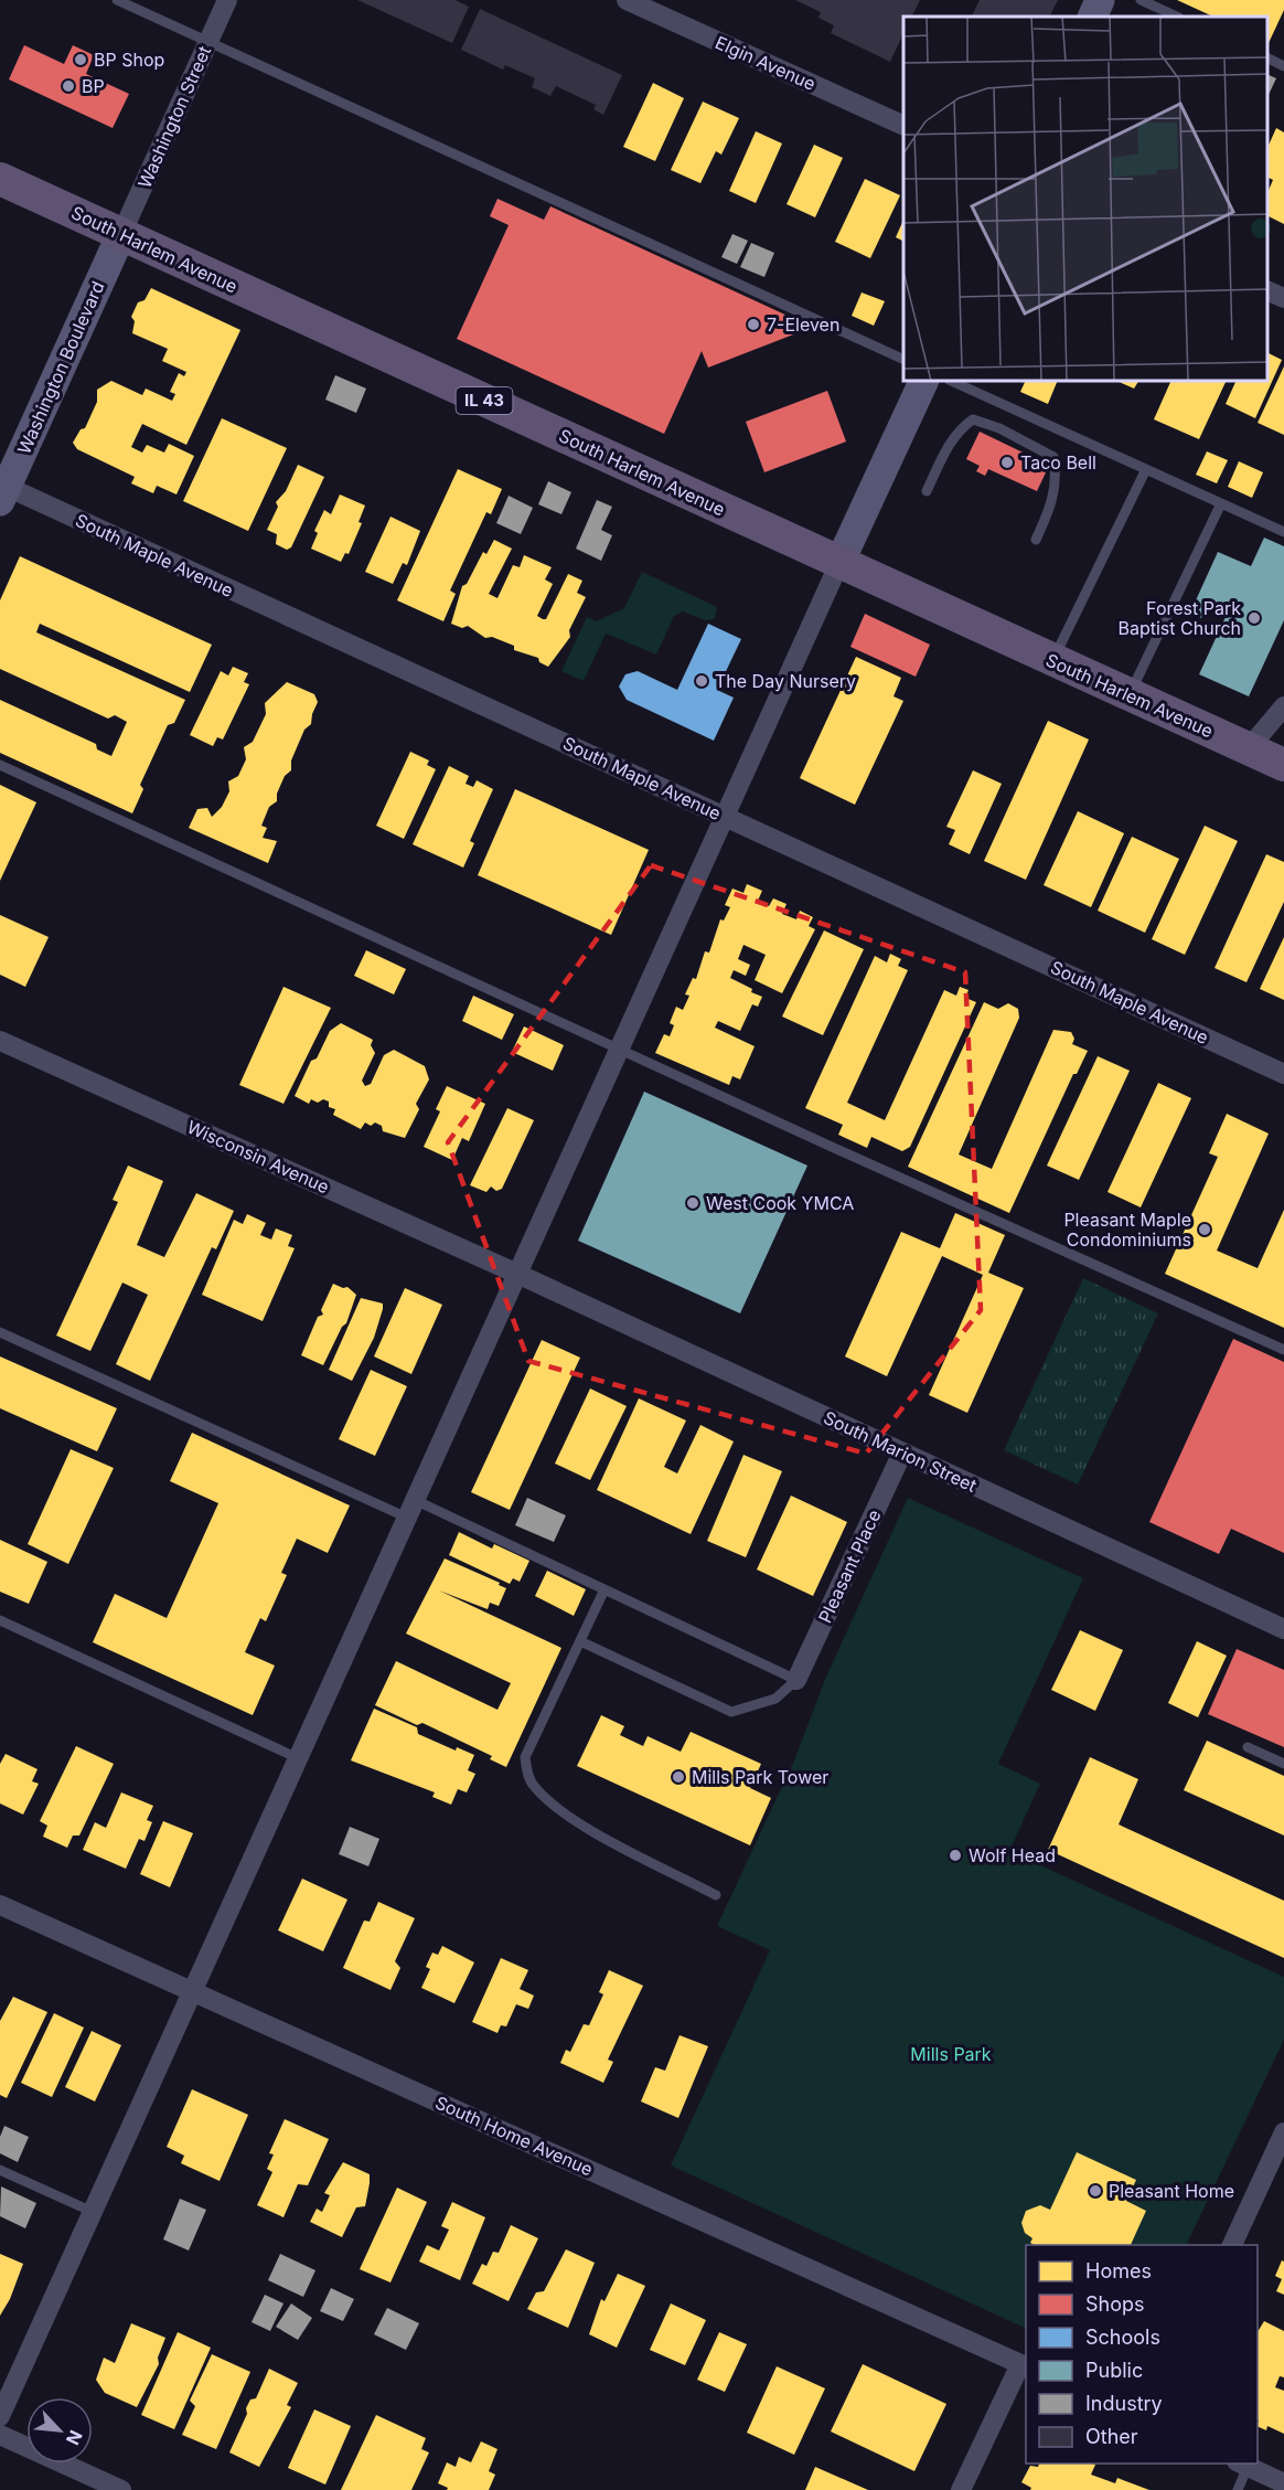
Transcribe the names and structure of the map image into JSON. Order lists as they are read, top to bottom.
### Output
{
  "streets": {
    "main road": ["South Harlem Avenue", "IL 43"],
    "street": [
      "Elgin Avenue",
      "Washington Street",
      "Washington Boulevard",
      "South Maple Avenue",
      "Wisconsin Avenue",
      "South Marion Street",
      "Pleasant Place",
      "South Home Avenue"
    ]
  },
  "crossings": [
    ["Washington Street", "South Harlem Avenue"],
    ["Washington Street", "Washington Boulevard"],
    ["South Harlem Avenue", "Washington Boulevard"],
    ["Washington Boulevard", "South Maple Avenue"],
    ["Wisconsin Avenue", "South Marion Street"],
    ["South Marion Street", "Pleasant Place"]
  ],
  "parks": ["Mills Park"],
  "places": [
    "BP Shop",
    "BP",
    "7-Eleven",
    "Taco Bell",
    "Forest Park Baptist Church",
    "The Day Nursery",
    "West Cook YMCA",
    "Pleasant Maple Condominiums",
    "Mills Park Tower",
    "Wolf Head",
    "Pleasant Home"
  ],
  "legend": [
    "Homes",
    "Shops",
    "Schools",
    "Public",
    "Industry",
    "Other"
  ],
  "north": "bottom right"
}
